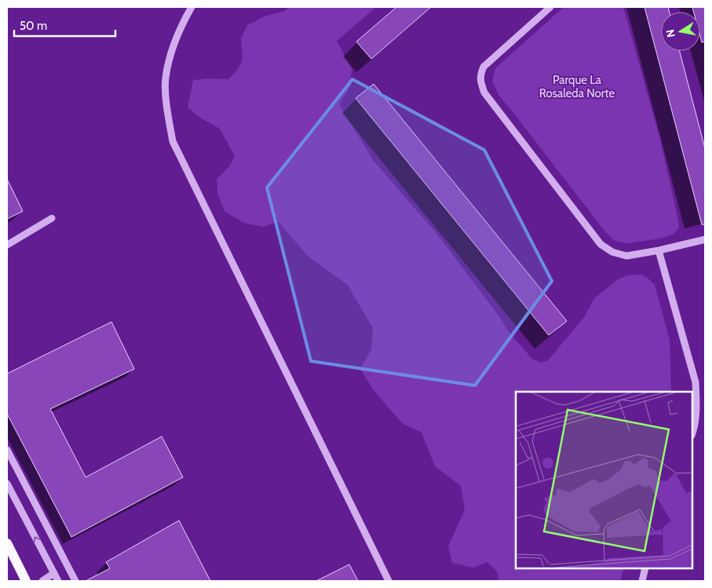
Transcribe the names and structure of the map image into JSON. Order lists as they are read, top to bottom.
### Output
{
  "parks": ["Parque La Rosaleda Norte"],
  "scale_bar": "50 m",
  "north": "left"
}
